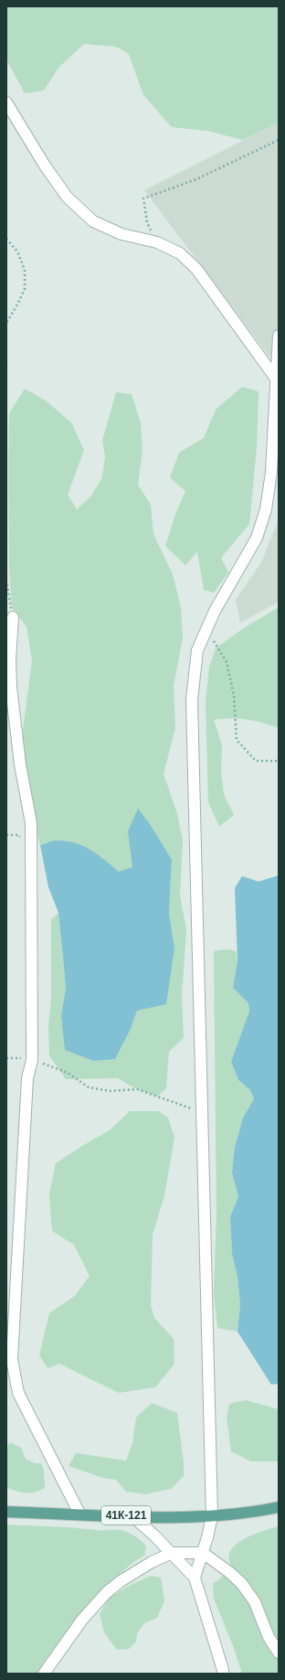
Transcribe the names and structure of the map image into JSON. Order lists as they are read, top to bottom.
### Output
{
  "streets": {
    "main road": ["41К-121"]
  }
}
